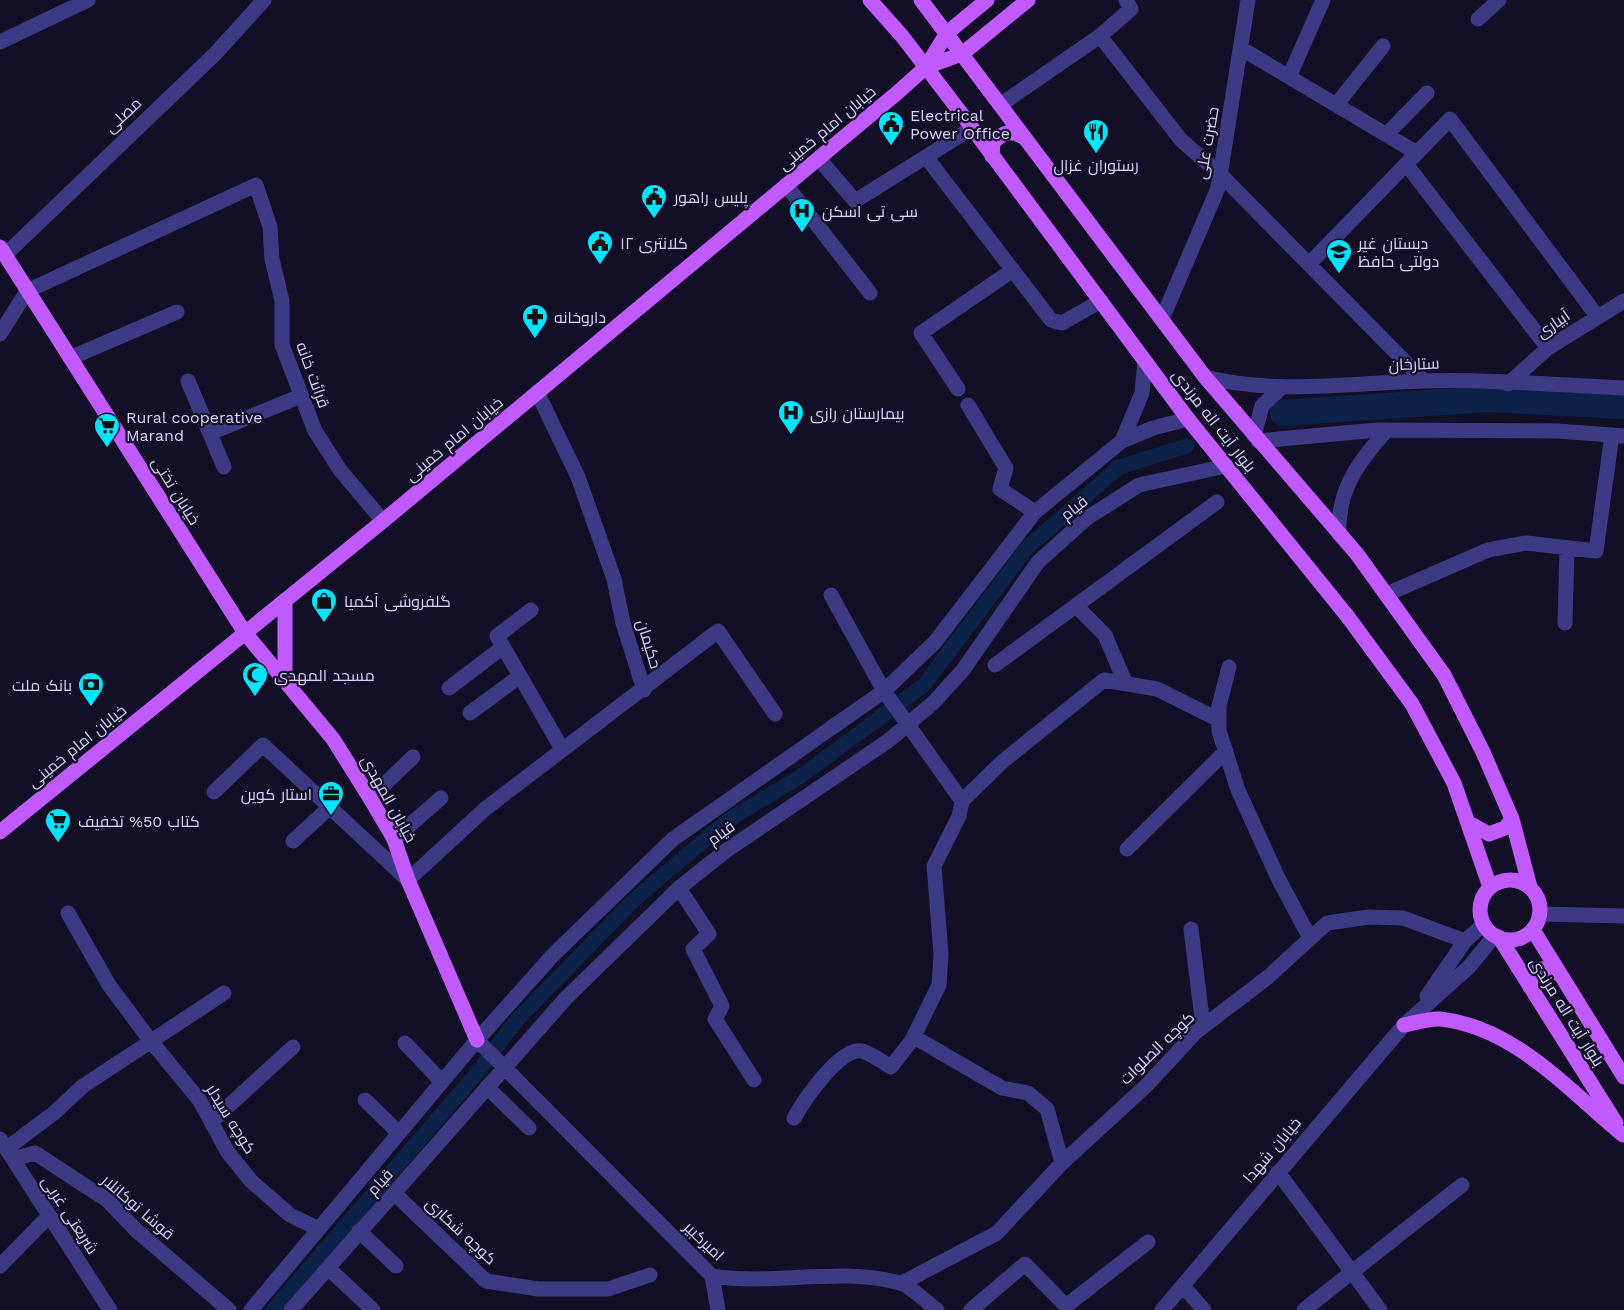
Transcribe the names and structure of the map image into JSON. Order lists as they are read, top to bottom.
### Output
{
  "streets": {
    "main road": [
      "خیابان امام خمینی",
      "بلوار آیت اله مرندی",
      "خیابان تختی",
      "خیابان المهدی"
    ],
    "street": [
      "مصلی",
      "حضرت علی",
      "آبیاری",
      "ستارخان",
      "قرائت خانه",
      "قیام",
      "حکیمان",
      "کوچه الصلوات",
      "کوچه سیدلر",
      "خیابان شهدا",
      "قوشا توکانلار",
      "شریعتی غربی",
      "کوچه شکاری",
      "امیرکبیر"
    ]
  },
  "crossings": [
    ["مصلی", "خیابان تختی"],
    ["خیابان امام خمینی", "قرائت خانه"],
    ["خیابان امام خمینی", "بلوار آیت اله مرندی"],
    ["خیابان امام خمینی", "خیابان تختی"],
    ["خیابان امام خمینی", "حکیمان"],
    ["خیابان امام خمینی", "خیابان المهدی"],
    ["حضرت علی", "بلوار آیت اله مرندی"],
    ["آبیاری", "ستارخان"],
    ["ستارخان", "بلوار آیت اله مرندی"],
    ["قرائت خانه", "خیابان تختی"],
    ["بلوار آیت اله مرندی", "قیام"],
    ["بلوار آیت اله مرندی", "خیابان شهدا"],
    ["خیابان تختی", "خیابان المهدی"],
    ["قیام", "خیابان المهدی"],
    ["قیام", "کوچه سیدلر"],
    ["قیام", "کوچه شکاری"],
    ["قیام", "امیرکبیر"],
    ["حکیمان", "خیابان المهدی"],
    ["خیابان المهدی", "امیرکبیر"],
    ["کوچه الصلوات", "خیابان شهدا"],
    ["کوچه الصلوات", "امیرکبیر"],
    ["قوشا توکانلار", "شریعتی غربی"]
  ],
  "places": {
    "public building": ["Electrical Power Office", "پلیس راهور", "کلانتری ۱۲"],
    "restaurant": ["رستوران غزال"],
    "hospital": ["سی تی اسکن", "بیمارستان رازی"],
    "school or university": ["دبستان غیر دولتی حافظ"],
    "pharmacy": ["داروخانه"],
    "supermarket": ["Rural cooperative Marand", "کتاب 50% تخفیف"],
    "shop": ["گلفروشی آکمیا"],
    "mosque": ["مسجد المهدی"],
    "bank": ["بانک ملت"],
    "office": ["استار کوین"]
  }
}
